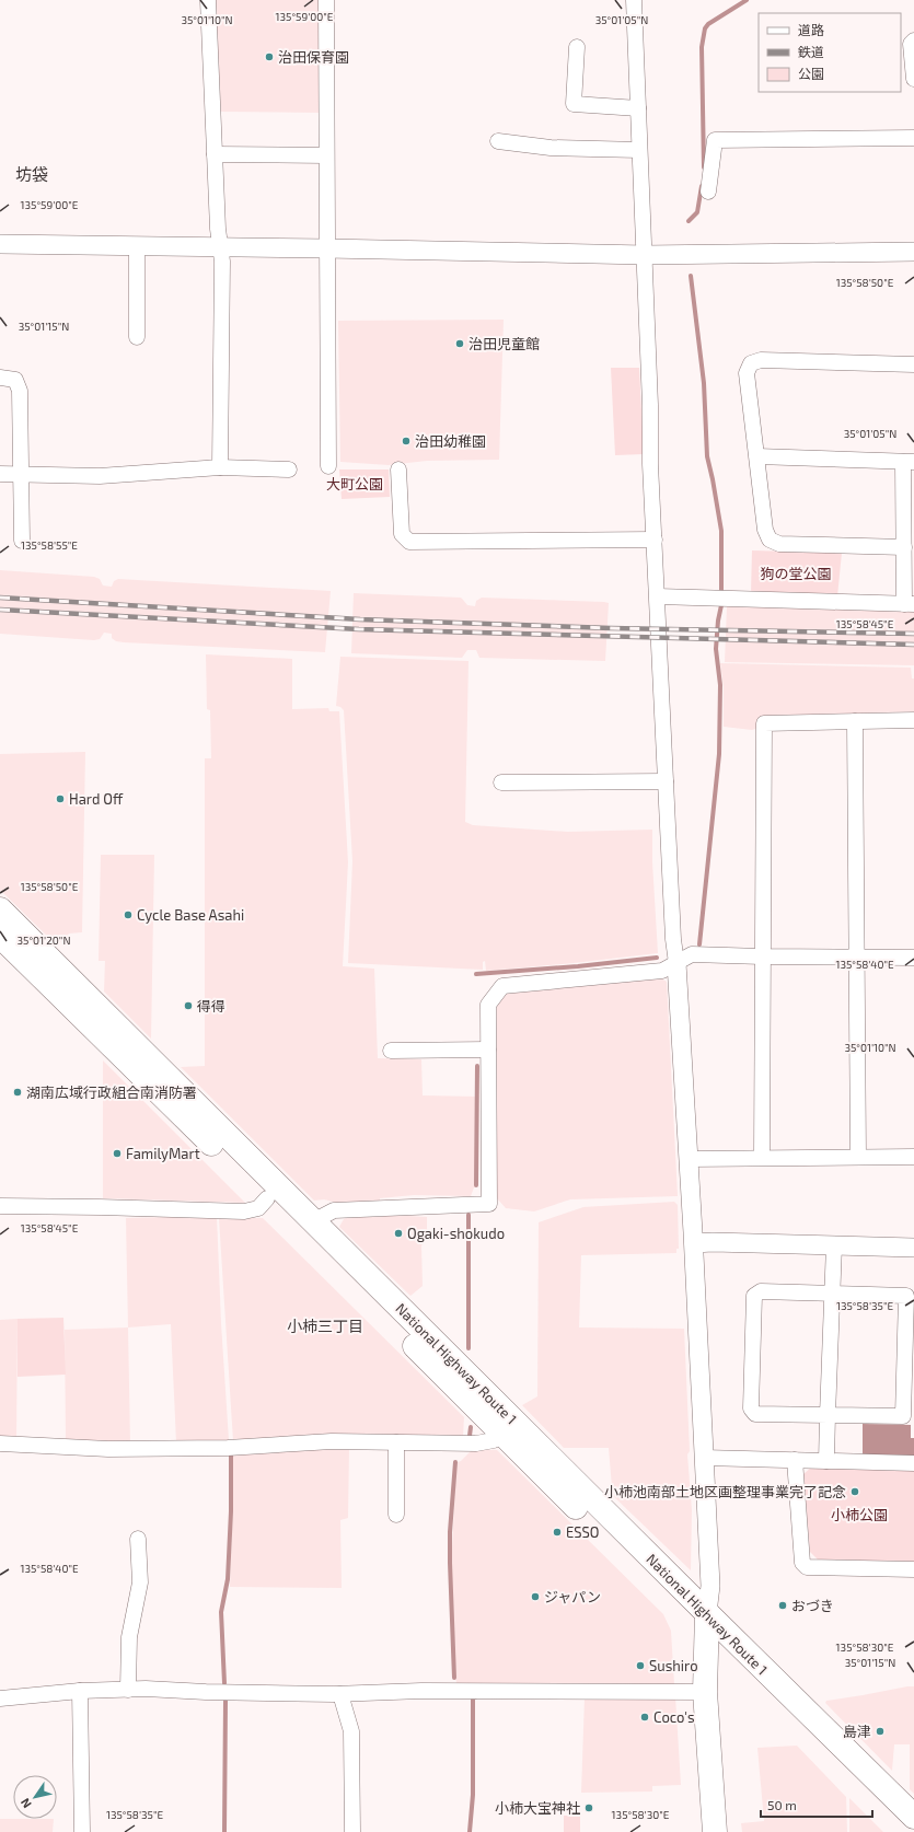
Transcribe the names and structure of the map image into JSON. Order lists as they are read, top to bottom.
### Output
{
  "streets": {
    "main road": ["National Highway Route 1"]
  },
  "districts": ["坊袋", "小柿三丁目"],
  "parks": ["大町公園", "狗の堂公園", "小柿公園"],
  "places": [
    "治田保育園",
    "治田児童館",
    "治田幼稚園",
    "Hard Off",
    "Cycle Base Asahi",
    "得得",
    "湖南広域行政組合南消防署",
    "FamilyMart",
    "Ogaki-shokudo",
    "小柿池南部土地区画整理事業完了記念",
    "ESSO",
    "ジャパン",
    "おづき",
    "Sushiro",
    "Coco's",
    "島津",
    "小柿大宝神社"
  ],
  "legend": ["道路", "鉄道", "公園"],
  "scale_bar": "50 m",
  "north": "bottom left",
  "coordinates": [
    "135°59'00\"E",
    "35°01'10\"N",
    "35°01'05\"N",
    "135°58'50\"E",
    "35°01'15\"N",
    "135°58'55\"E",
    "135°58'45\"E",
    "35°01'20\"N",
    "135°58'40\"E",
    "135°58'35\"E",
    "135°58'30\"E"
  ]
}
